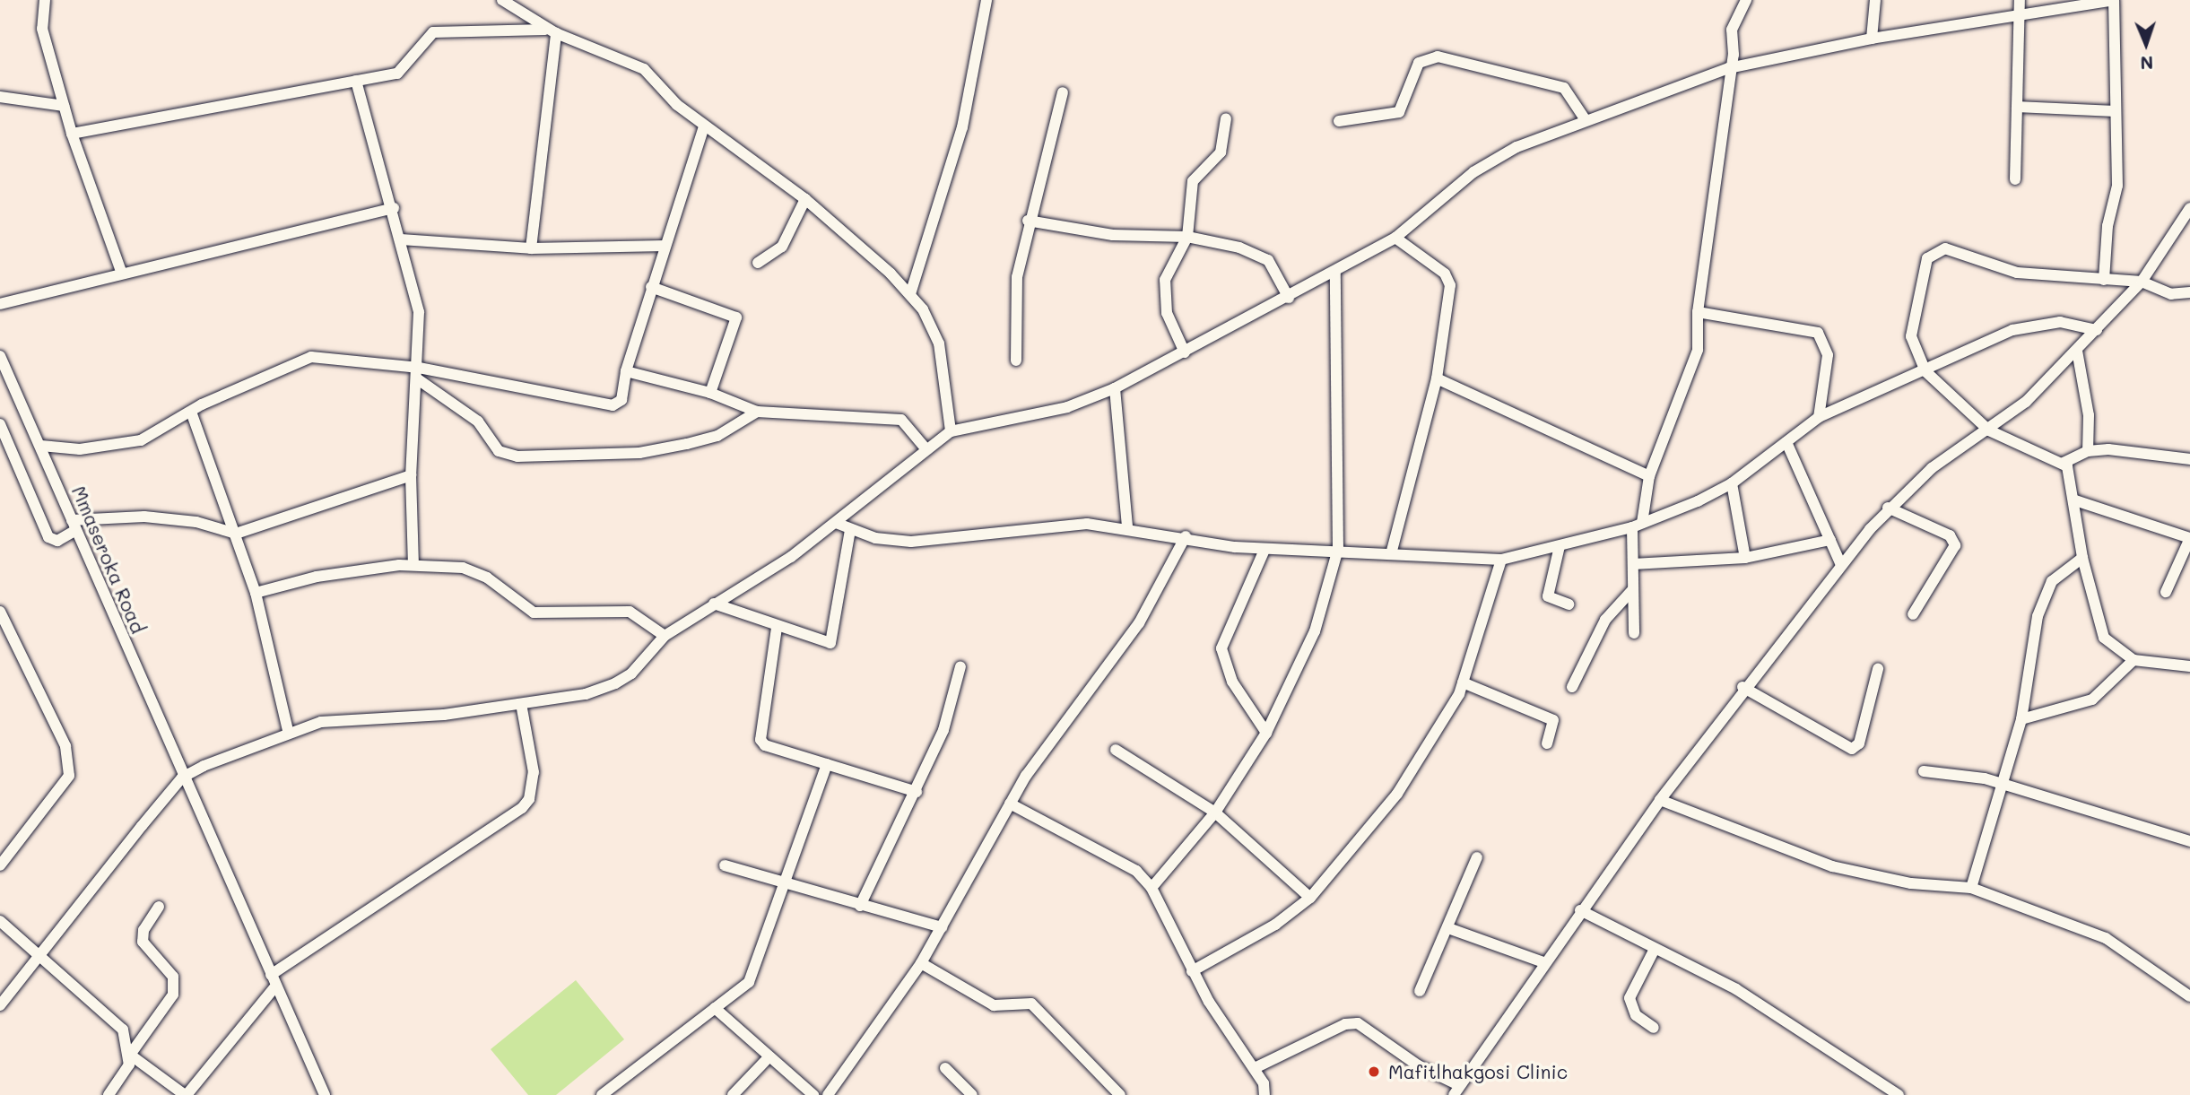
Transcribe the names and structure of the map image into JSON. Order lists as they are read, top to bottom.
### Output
{
  "streets": {
    "street": ["Mmaseroka Road"]
  },
  "places": ["Mafitlhakgosi Clinic"],
  "north": "bottom"
}
